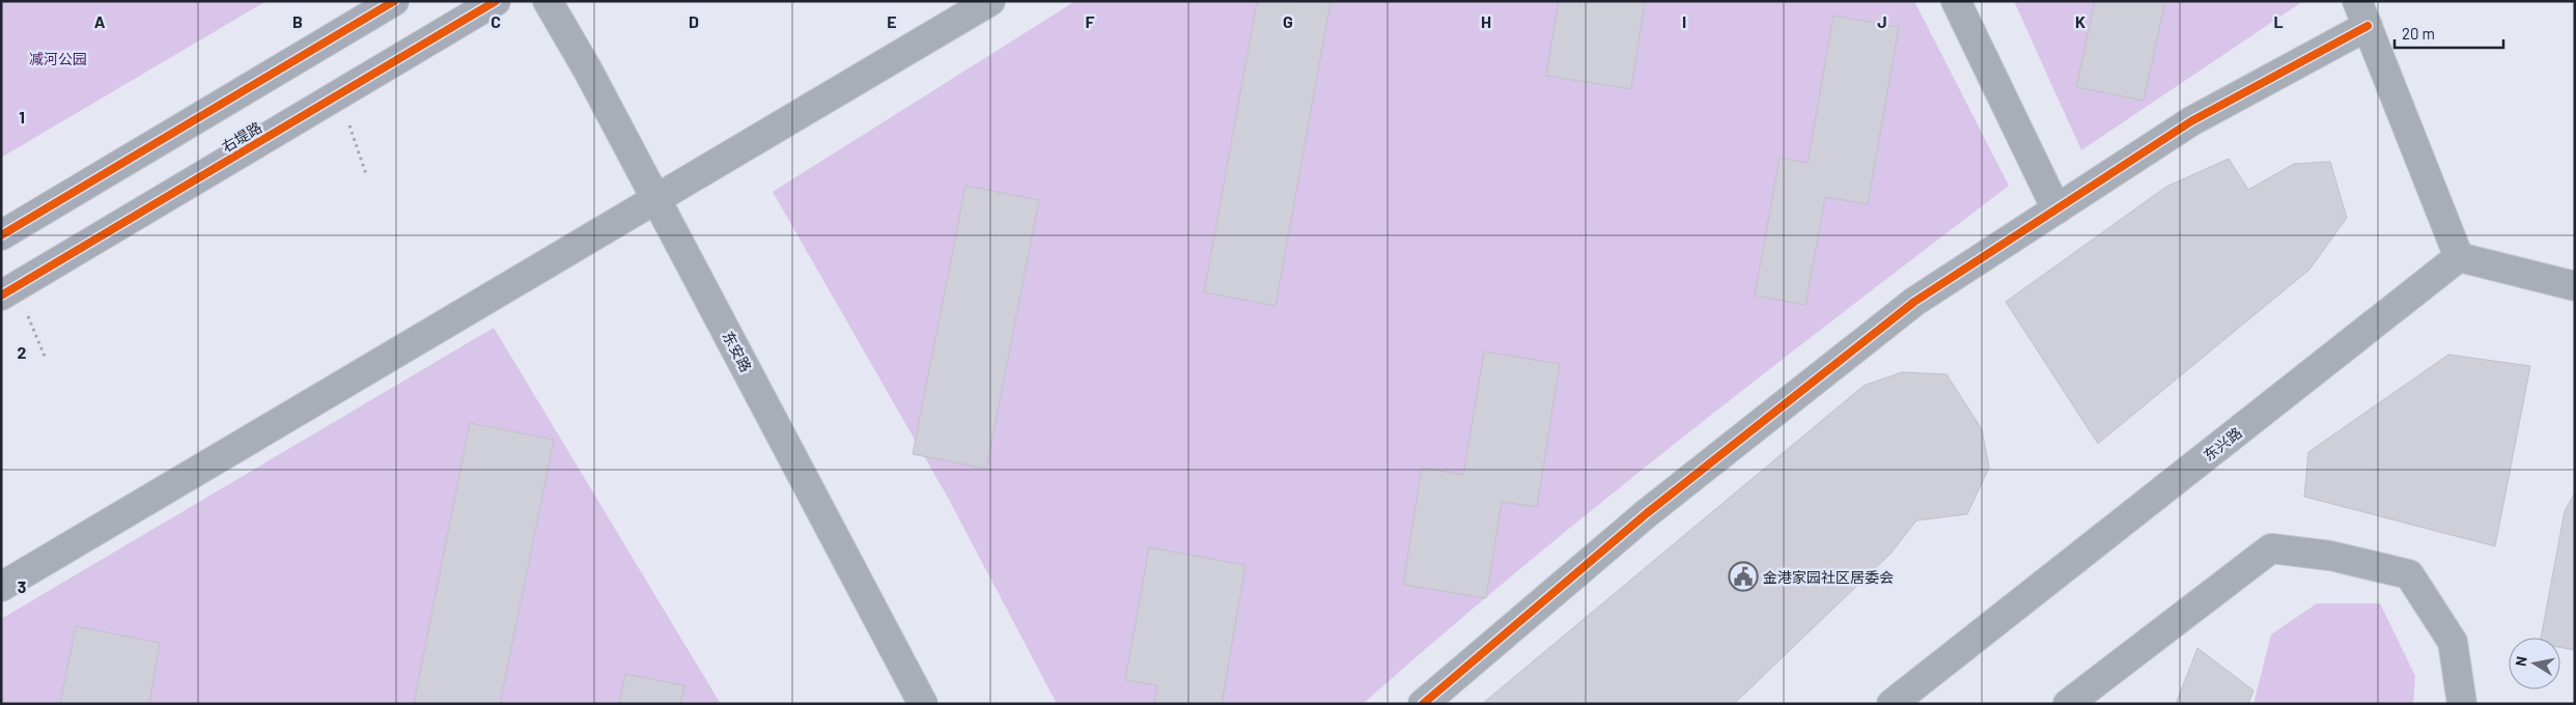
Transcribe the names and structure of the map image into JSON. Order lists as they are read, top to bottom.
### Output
{
  "streets": {
    "main road": ["右堤路"],
    "street": ["东安路", "东兴路"]
  },
  "parks": ["减河公园"],
  "places": {
    "public building": ["金港家园社区居委会"]
  },
  "scale_bar": "20 m",
  "north": "left",
  "grid": {
    "columns": [
      "A",
      "B",
      "C",
      "D",
      "E",
      "F",
      "G",
      "H",
      "I",
      "J",
      "K",
      "L"
    ],
    "rows": ["1", "2", "3"]
  }
}
